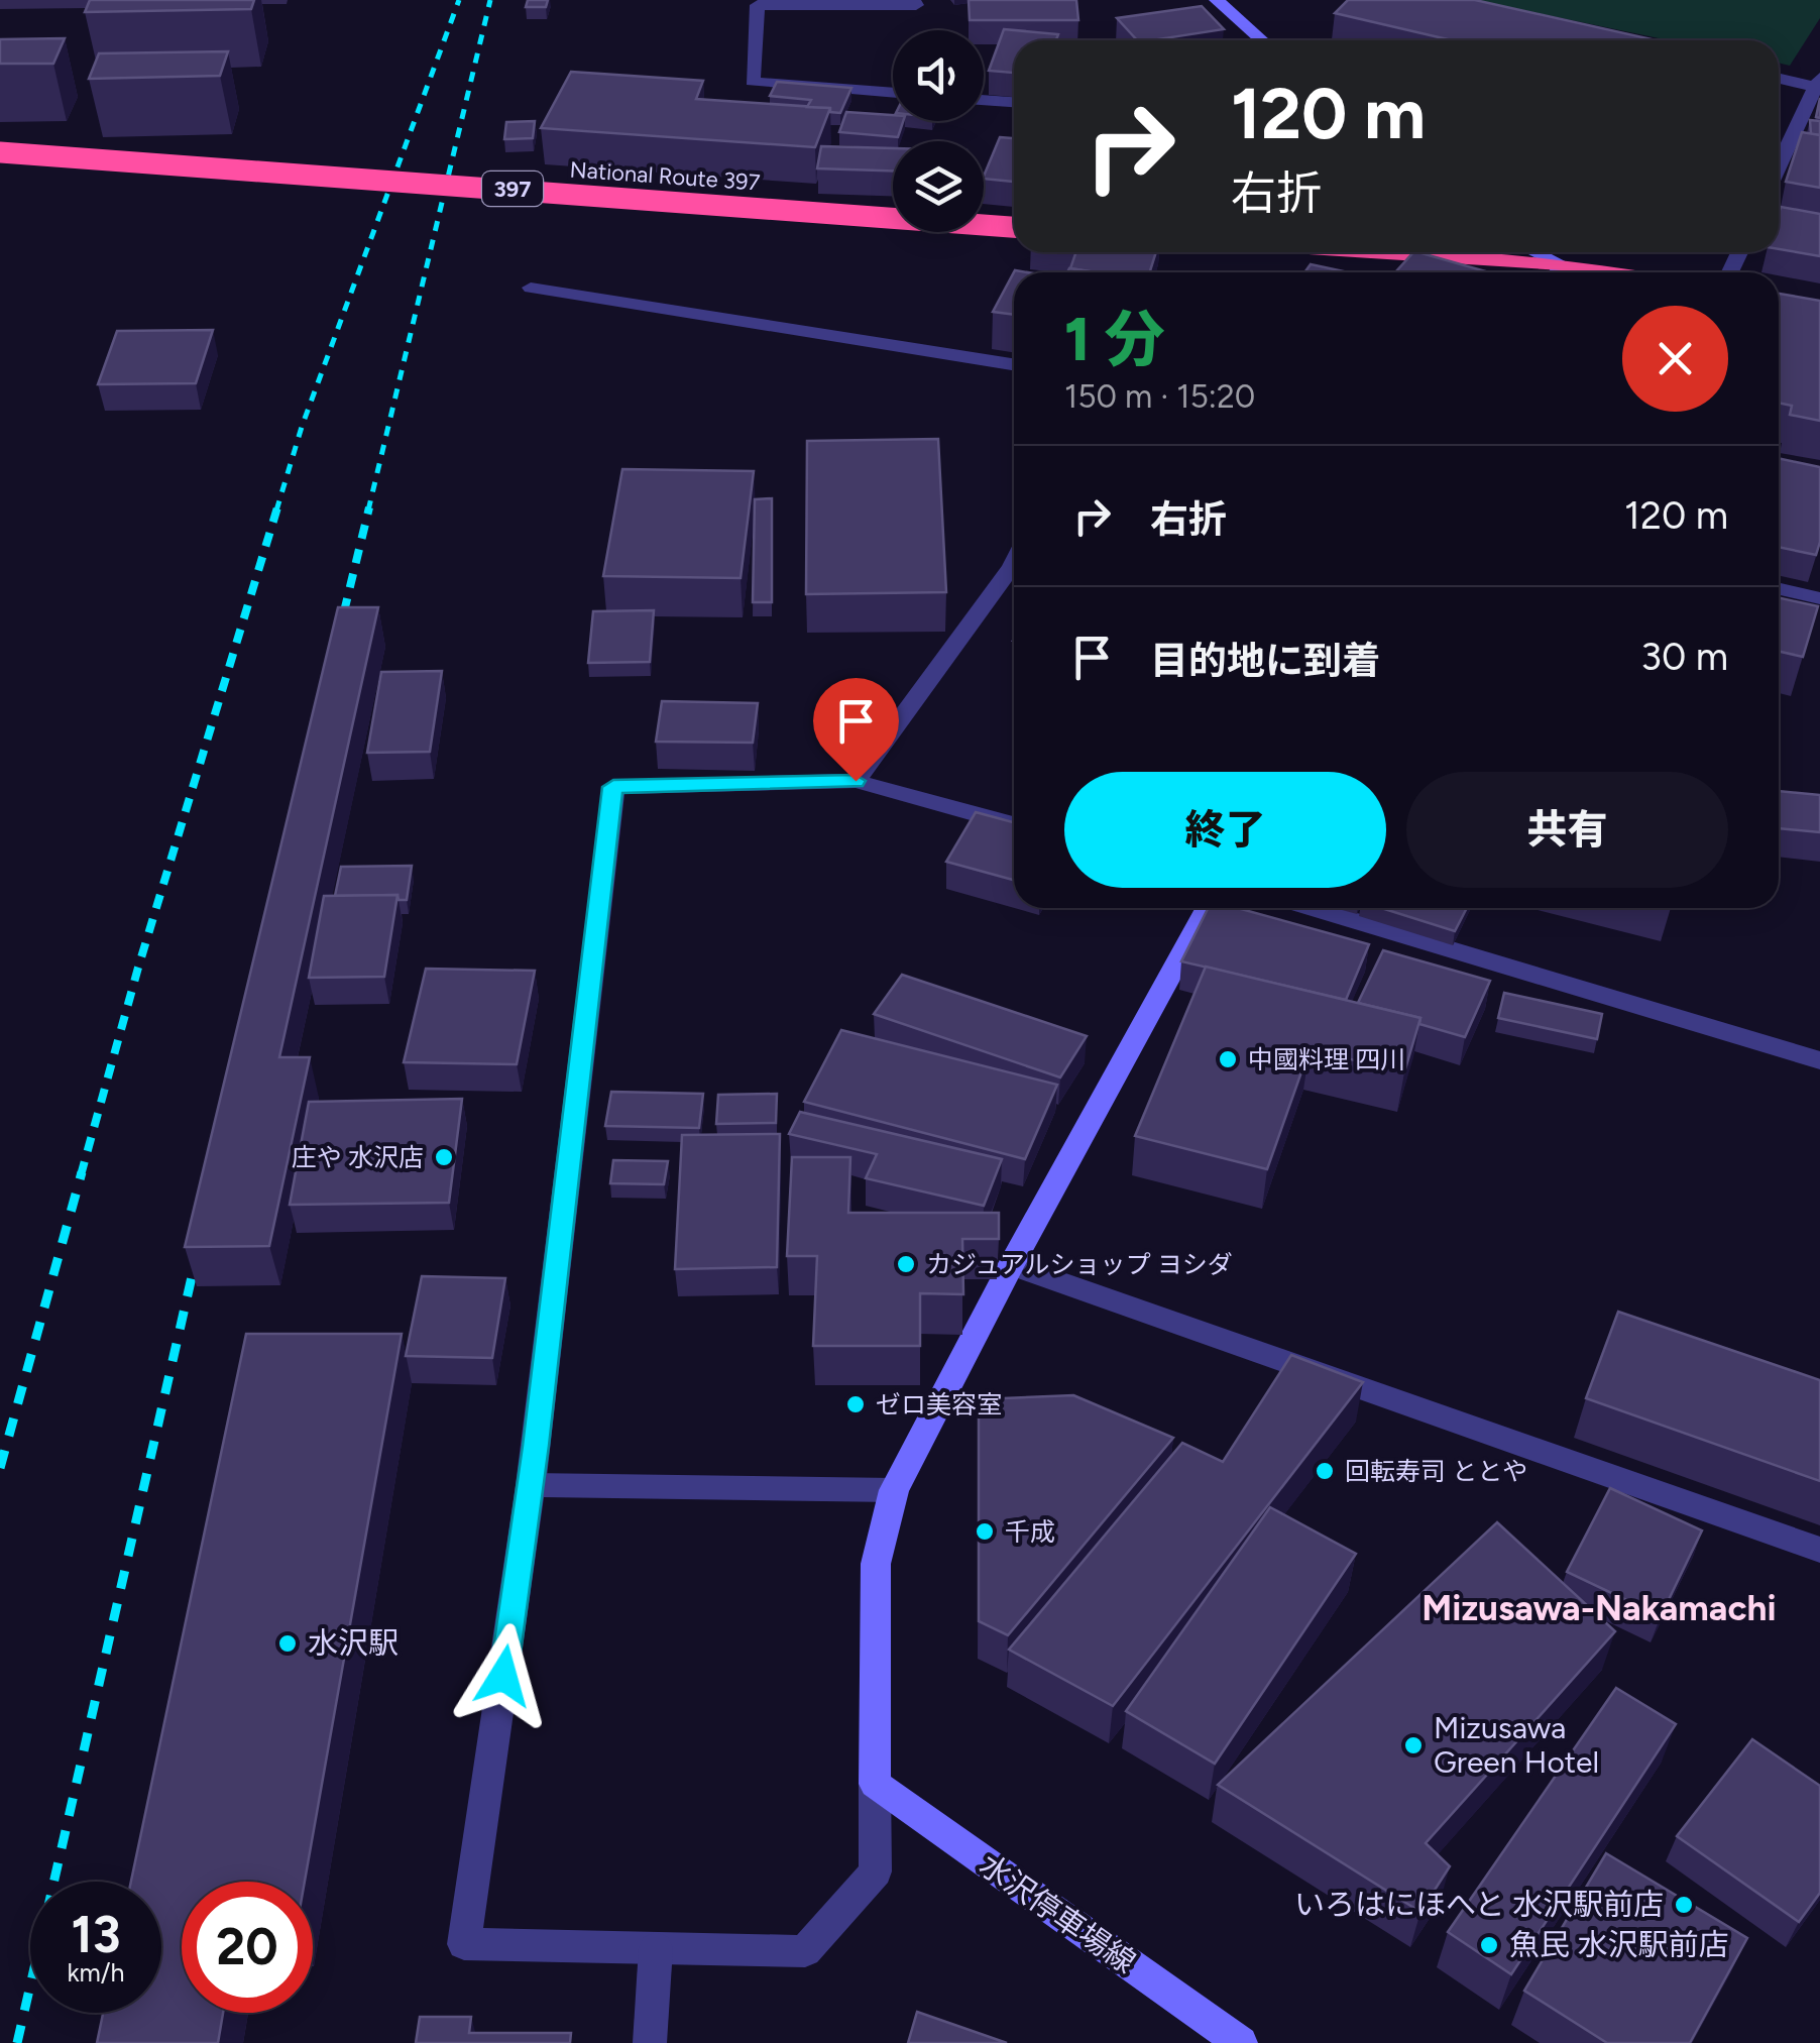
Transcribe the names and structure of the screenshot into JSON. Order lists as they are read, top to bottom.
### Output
{
  "streets": {
    "highway": ["National Route 397", "397"],
    "street": ["水沢停車場線"]
  },
  "districts": ["Mizusawa-Nakamachi"],
  "places": [
    "中國料理 四川",
    "庄や 水沢店",
    "カジュアルショップ ヨシダ",
    "ゼロ美容室",
    "回転寿司 ととや",
    "千成",
    "水沢駅",
    "Mizusawa Green Hotel",
    "いろはにほへと 水沢駅前店",
    "魚民 水沢駅前店"
  ],
  "page": {
    "turn": ["120 m", "右折"],
    "heading": ["1 分", "150 m · 15:20"],
    "list": [
      {
        "name": "右折",
        "value": "120 m"
      },
      {
        "name": "目的地に到着",
        "value": "30 m"
      }
    ],
    "buttons": ["終了", "共有"],
    "speed": "13 km/h",
    "limit": "20"
  }
}
